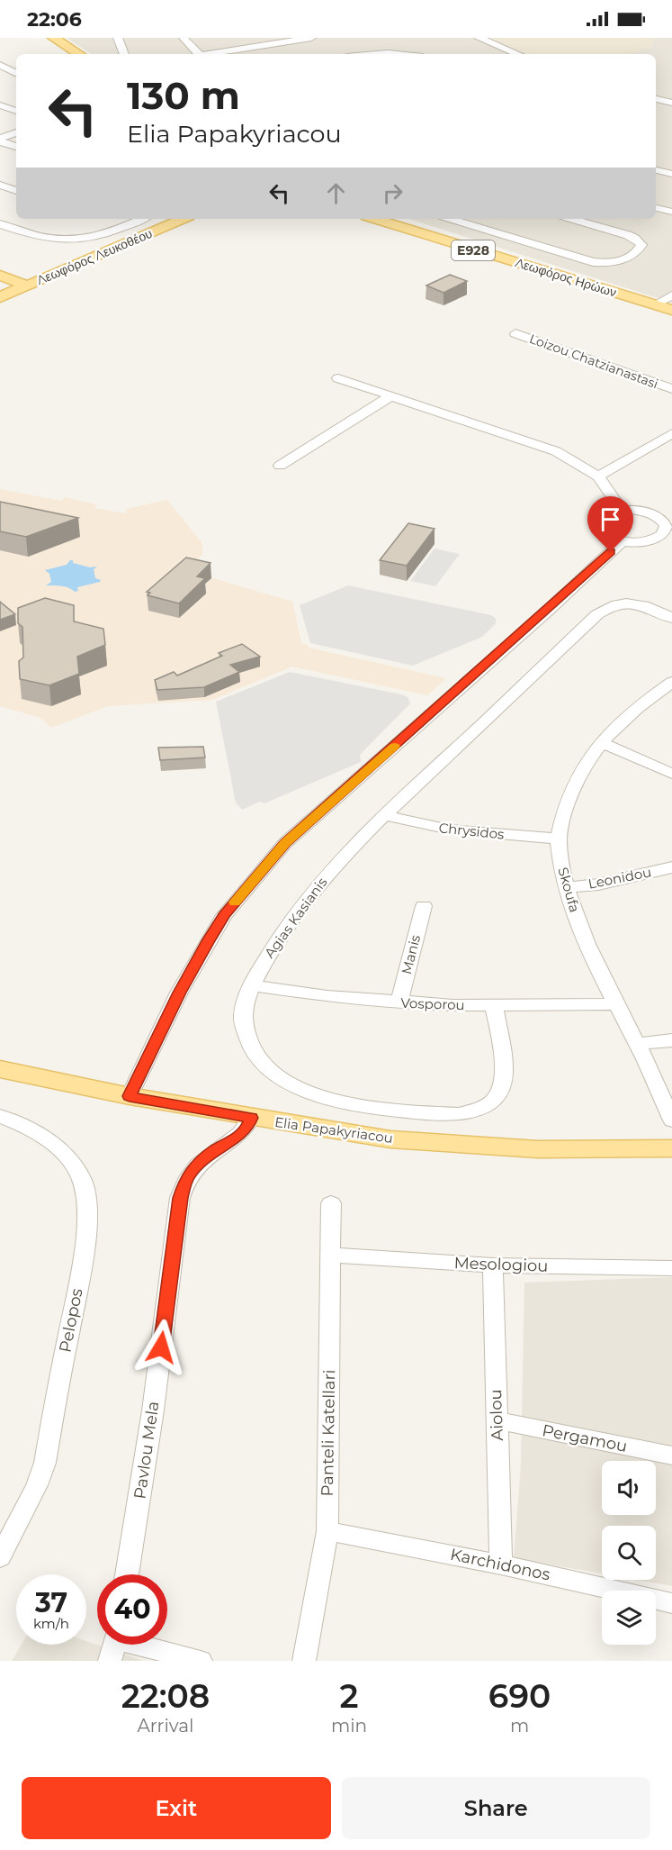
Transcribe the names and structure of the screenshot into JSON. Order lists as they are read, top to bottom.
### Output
{
  "streets": {
    "main road": [
      "E928",
      "Λεωφόρος Λευκοθέου",
      "Λεωφόρος Ηρώων",
      "Elia Papakyriacou"
    ],
    "street": [
      "Loizou Chatzianastasi",
      "Chrysidos",
      "Leonidou",
      "Skoufa",
      "Agias Kasianis",
      "Manis",
      "Vosporou",
      "Mesologiou",
      "Pelopos",
      "Aiolou",
      "Panteli Katellari",
      "Pergamou",
      "Pavlou Mela",
      "Karchidonos"
    ]
  },
  "crossings": [
    ["Chrysidos", "Skoufa"],
    ["Chrysidos", "Agias Kasianis"],
    ["Leonidou", "Skoufa"],
    ["Skoufa", "Vosporou"],
    ["Agias Kasianis", "Vosporou"],
    ["Manis", "Vosporou"],
    ["Elia Papakyriacou", "Pavlou Mela"],
    ["Mesologiou", "Aiolou"],
    ["Mesologiou", "Panteli Katellari"],
    ["Aiolou", "Pergamou"],
    ["Aiolou", "Karchidonos"],
    ["Panteli Katellari", "Karchidonos"]
  ],
  "page": {
    "status": "22:06",
    "turn": ["130 m", "Elia Papakyriacou"],
    "speed": "37 km/h",
    "limit": "40",
    "eta": [
      "22:08",
      "Arrival",
      "2",
      "min",
      "690",
      "m"
    ],
    "buttons": ["Exit", "Share"]
  }
}
